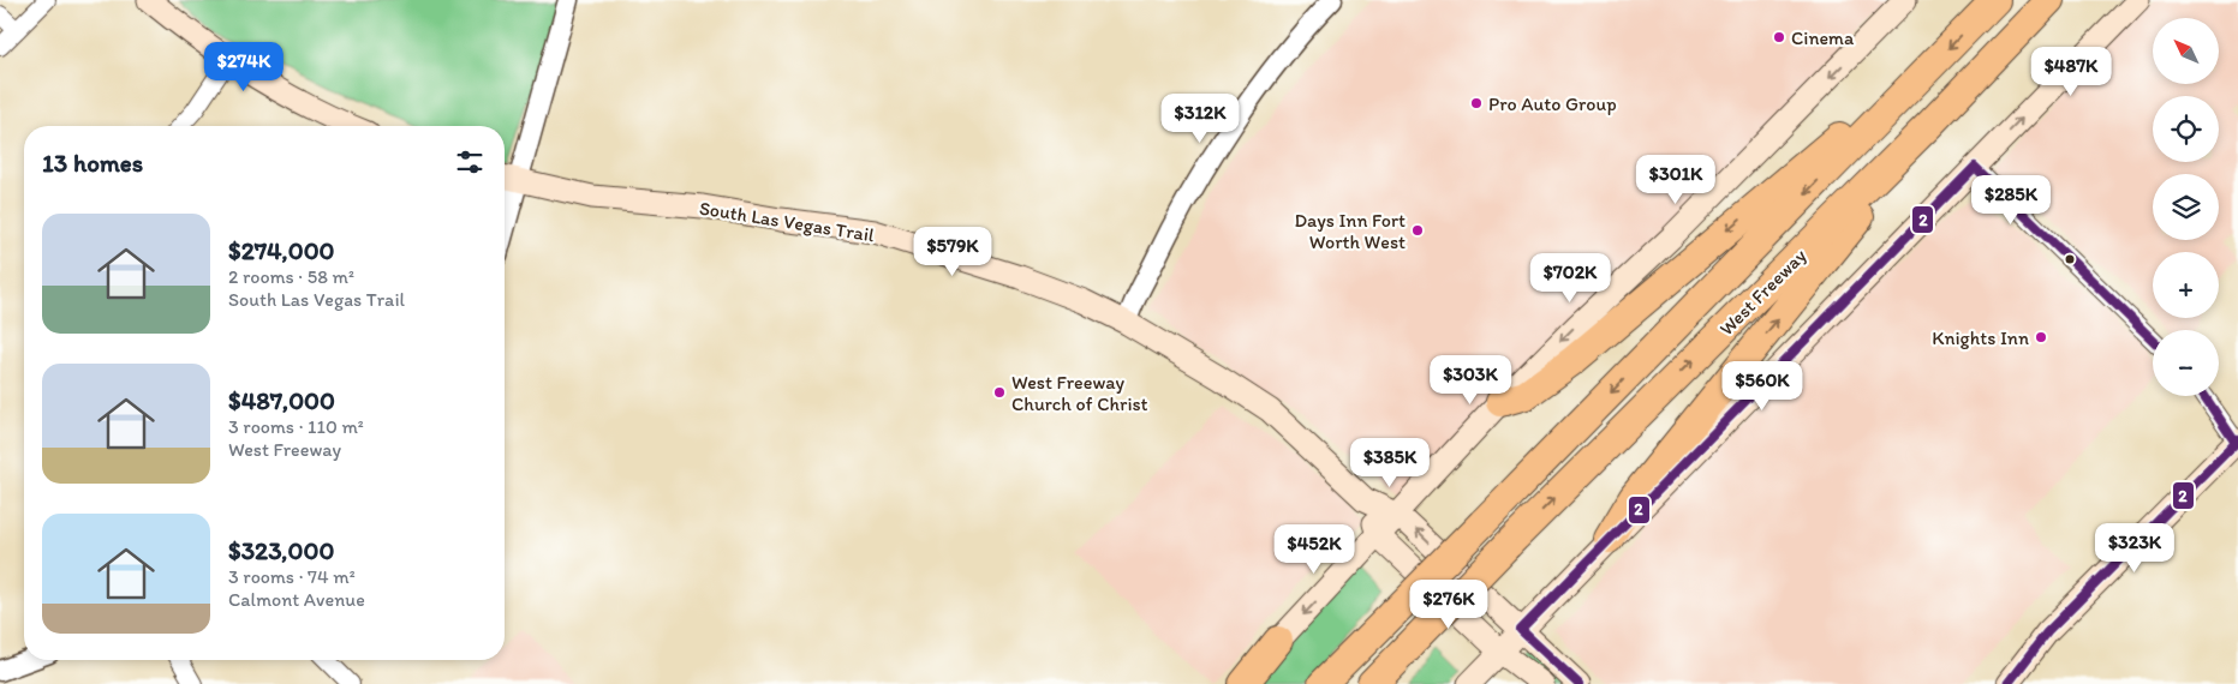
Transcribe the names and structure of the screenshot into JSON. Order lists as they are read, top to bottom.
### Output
{
  "streets": {
    "highway": ["West Freeway"],
    "main road": ["South Las Vegas Trail"]
  },
  "places": [
    "Cinema",
    "Pro Auto Group",
    "Days Inn Fort Worth West",
    "Knights Inn",
    "West Freeway Church of Christ"
  ],
  "lines": ["transit line 2"],
  "north": "top left",
  "page": {
    "map_buttons": ["+", "−"],
    "price": [
      "$274K",
      "$487K",
      "$312K",
      "$301K",
      "$285K",
      "$579K",
      "$702K",
      "$303K",
      "$560K",
      "$385K",
      "$323K",
      "$452K",
      "$276K"
    ],
    "heading": "13 homes",
    "list": [
      {
        "name": "$274,000",
        "note": "2 rooms · 58 m² · South Las Vegas Trail"
      },
      {
        "name": "$487,000",
        "note": "3 rooms · 110 m² · West Freeway"
      },
      {
        "name": "$323,000",
        "note": "3 rooms · 74 m² · Calmont Avenue"
      }
    ]
  }
}
